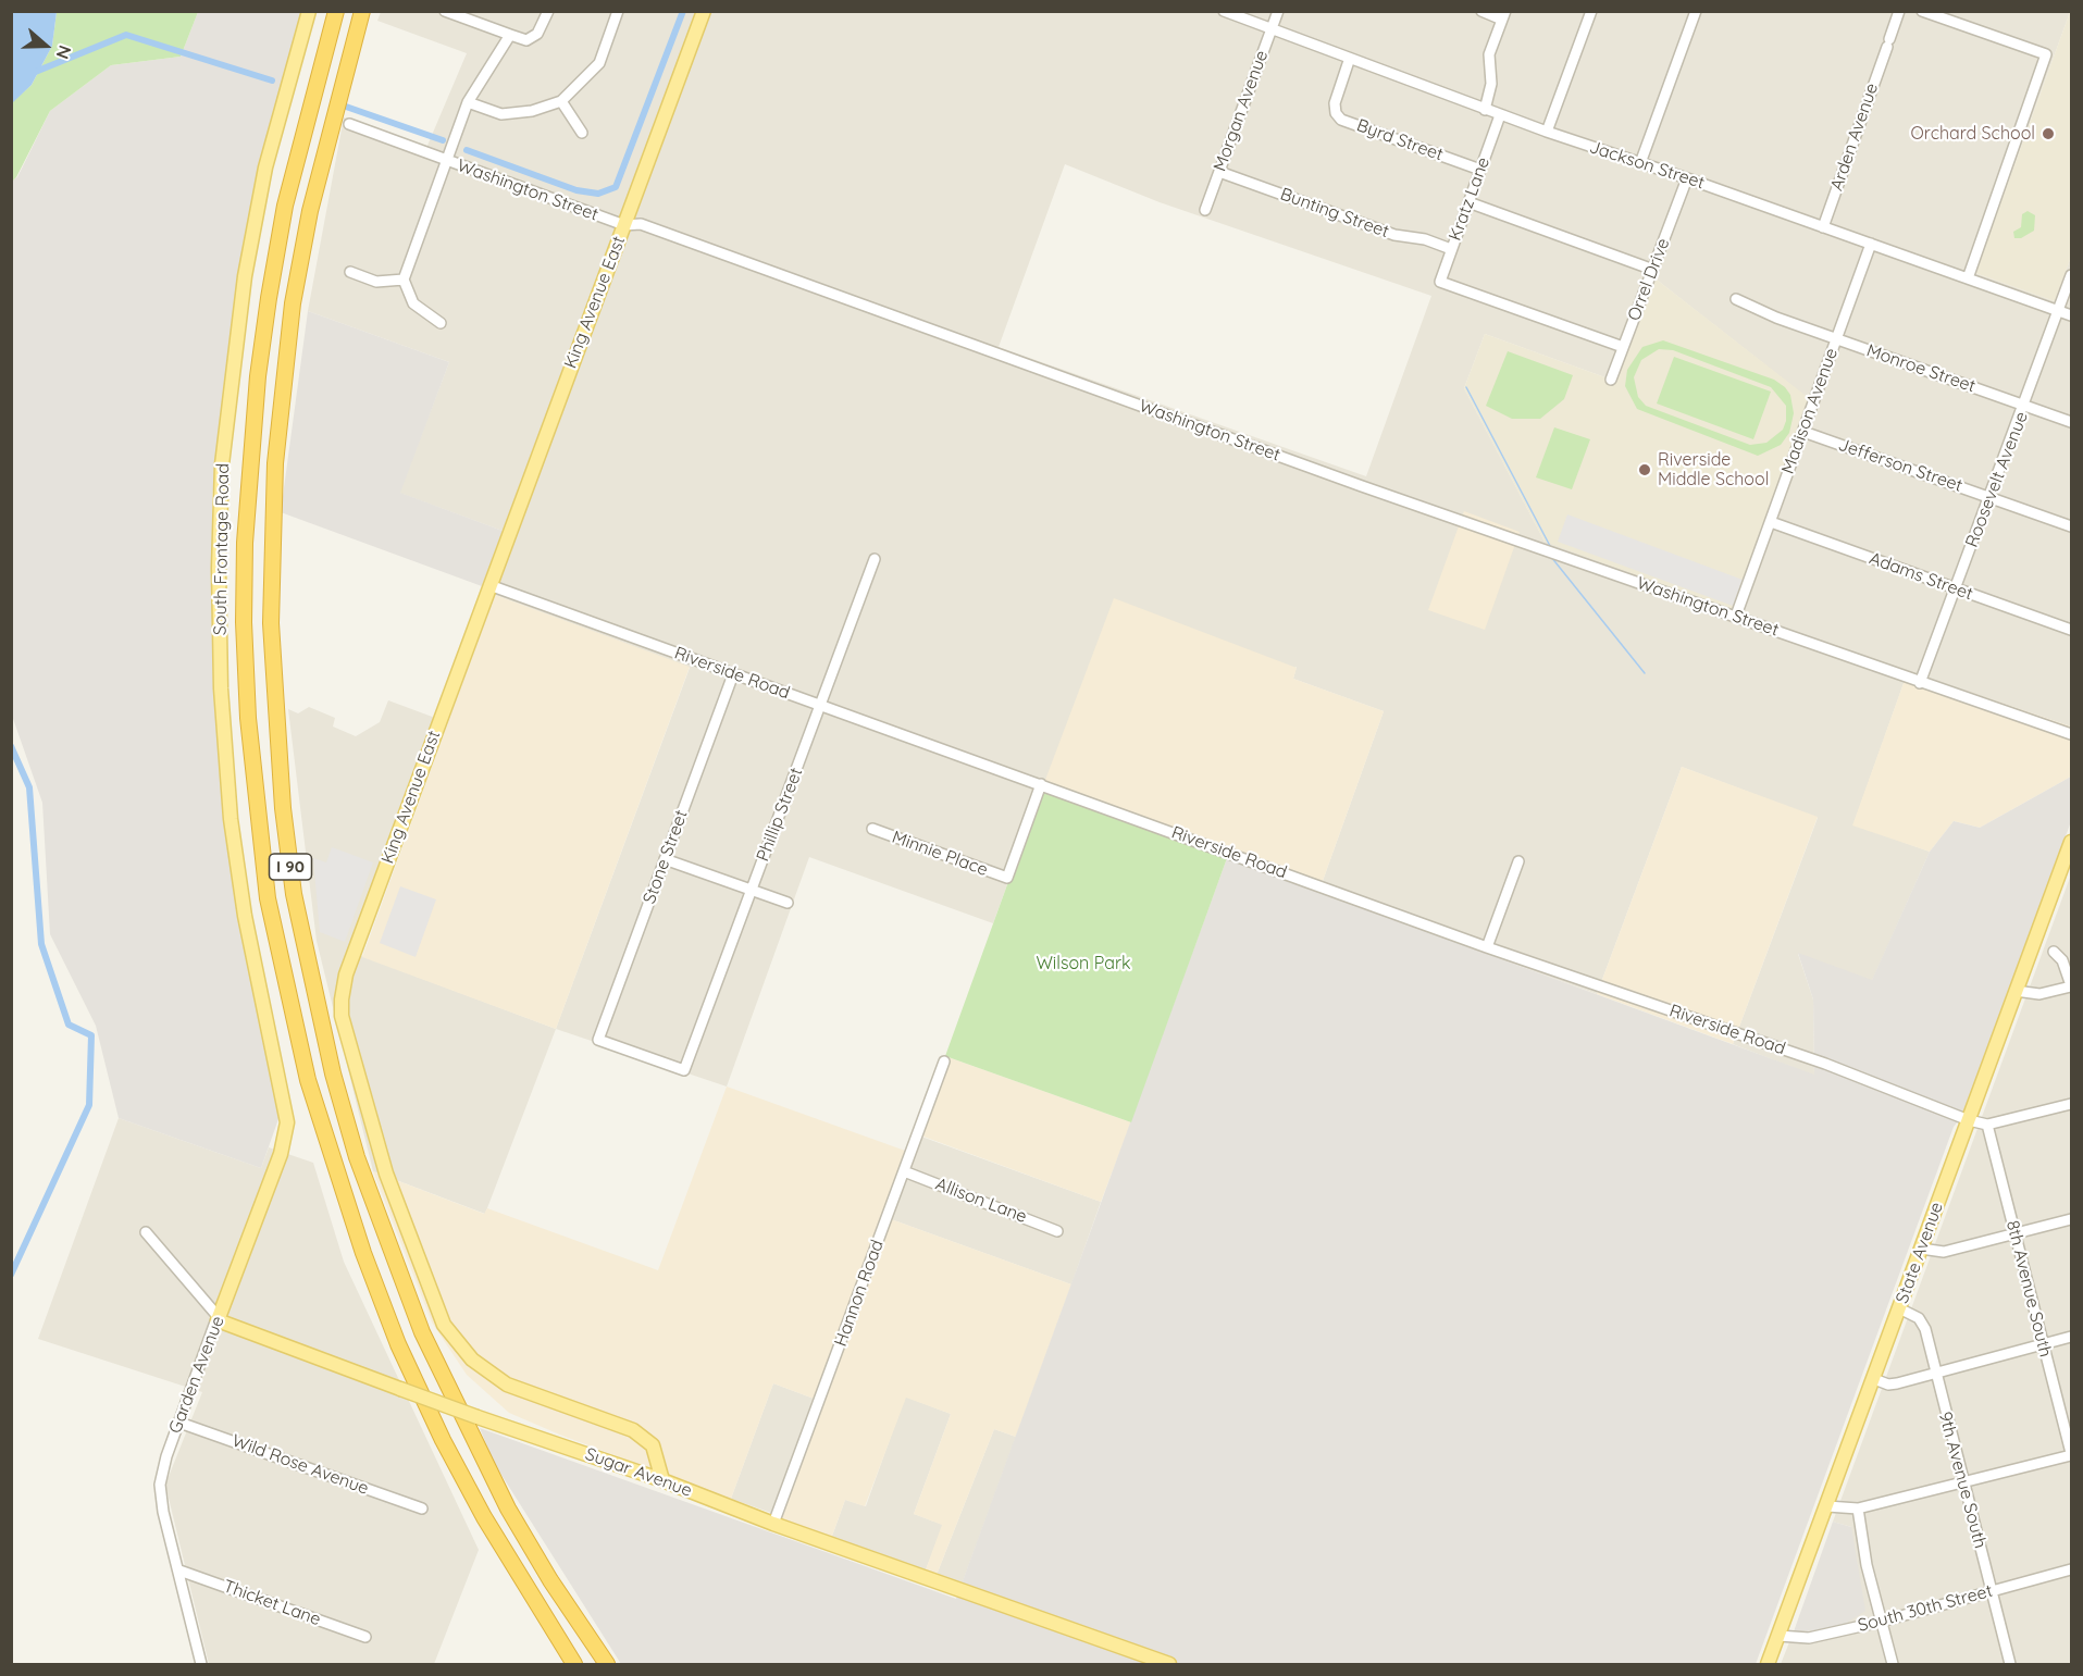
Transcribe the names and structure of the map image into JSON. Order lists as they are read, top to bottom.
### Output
{
  "streets": {
    "highway": ["I 90"],
    "main road": [
      "King Avenue East",
      "South Frontage Road",
      "State Avenue",
      "Garden Avenue",
      "Sugar Avenue"
    ],
    "street": [
      "Morgan Avenue",
      "Arden Avenue",
      "Byrd Street",
      "Jackson Street",
      "Washington Street",
      "Kratz Lane",
      "Bunting Street",
      "Orrel Drive",
      "Monroe Street",
      "Madison Avenue",
      "Jefferson Street",
      "Roosevelt Avenue",
      "Adams Street",
      "Riverside Road",
      "Phillip Street",
      "Minnie Place",
      "Stone Street",
      "Allison Lane",
      "8th Avenue South",
      "Hannon Road",
      "Wild Rose Avenue",
      "9th Avenue South",
      "Thicket Lane",
      "South 30th Street"
    ]
  },
  "crossings": [
    ["Morgan Avenue", "Jackson Street"],
    ["Morgan Avenue", "Bunting Street"],
    ["Arden Avenue", "Jackson Street"],
    ["Byrd Street", "Jackson Street"],
    ["Byrd Street", "Kratz Lane"],
    ["Jackson Street", "Kratz Lane"],
    ["Jackson Street", "Orrel Drive"],
    ["Jackson Street", "Madison Avenue"],
    ["Jackson Street", "Roosevelt Avenue"],
    ["Washington Street", "King Avenue East"],
    ["Washington Street", "Madison Avenue"],
    ["Washington Street", "Roosevelt Avenue"],
    ["Kratz Lane", "Bunting Street"],
    ["Kratz Lane", "Orrel Drive"],
    ["King Avenue East", "Riverside Road"],
    ["King Avenue East", "Sugar Avenue"],
    ["Monroe Street", "Madison Avenue"],
    ["Monroe Street", "Roosevelt Avenue"],
    ["Madison Avenue", "Jefferson Street"],
    ["Madison Avenue", "Adams Street"],
    ["Jefferson Street", "Roosevelt Avenue"],
    ["Roosevelt Avenue", "Adams Street"],
    ["South Frontage Road", "Garden Avenue"],
    ["Riverside Road", "Phillip Street"],
    ["Riverside Road", "Minnie Place"],
    ["Riverside Road", "Stone Street"],
    ["Riverside Road", "State Avenue"],
    ["Riverside Road", "8th Avenue South"],
    ["Phillip Street", "Stone Street"],
    ["Allison Lane", "Hannon Road"],
    ["State Avenue", "9th Avenue South"],
    ["State Avenue", "South 30th Street"],
    ["Hannon Road", "Sugar Avenue"],
    ["Garden Avenue", "Wild Rose Avenue"],
    ["Garden Avenue", "Sugar Avenue"],
    ["Garden Avenue", "Thicket Lane"],
    ["9th Avenue South", "South 30th Street"]
  ],
  "parks": ["Wilson Park"],
  "places": ["Orchard School", "Riverside Middle School"],
  "north": "right"
}
